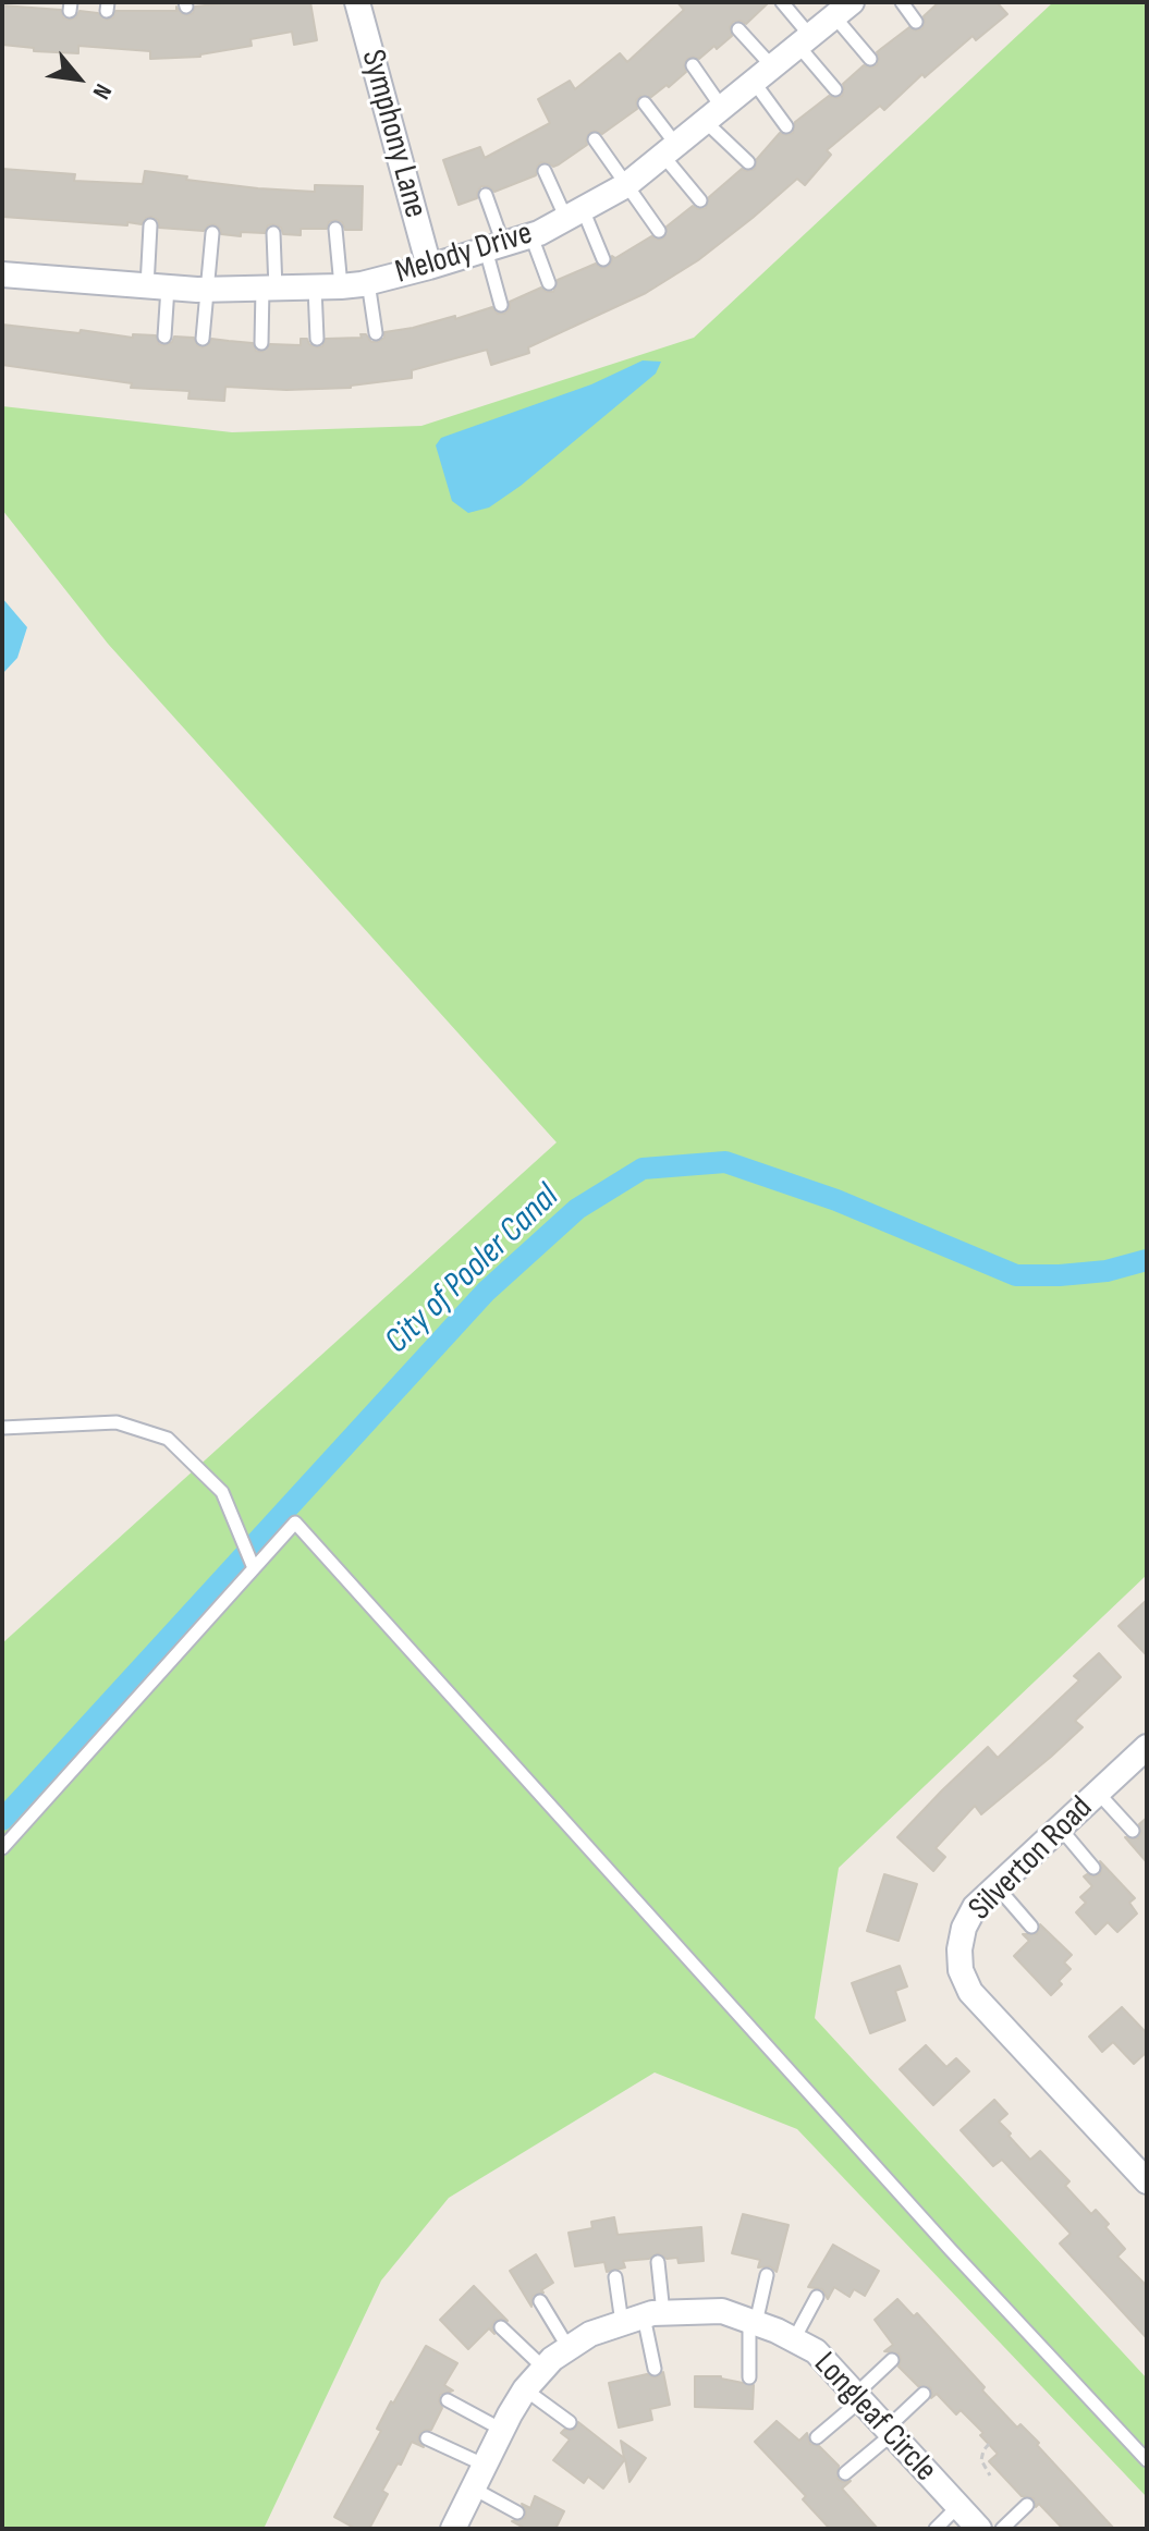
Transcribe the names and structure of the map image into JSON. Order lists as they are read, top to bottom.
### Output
{
  "streets": {
    "street": [
      "Symphony Lane",
      "Melody Drive",
      "Silverton Road",
      "Longleaf Circle"
    ]
  },
  "crossings": [
    ["Symphony Lane", "Melody Drive"]
  ],
  "water": ["City of Pooler Canal"],
  "north": "bottom right"
}
